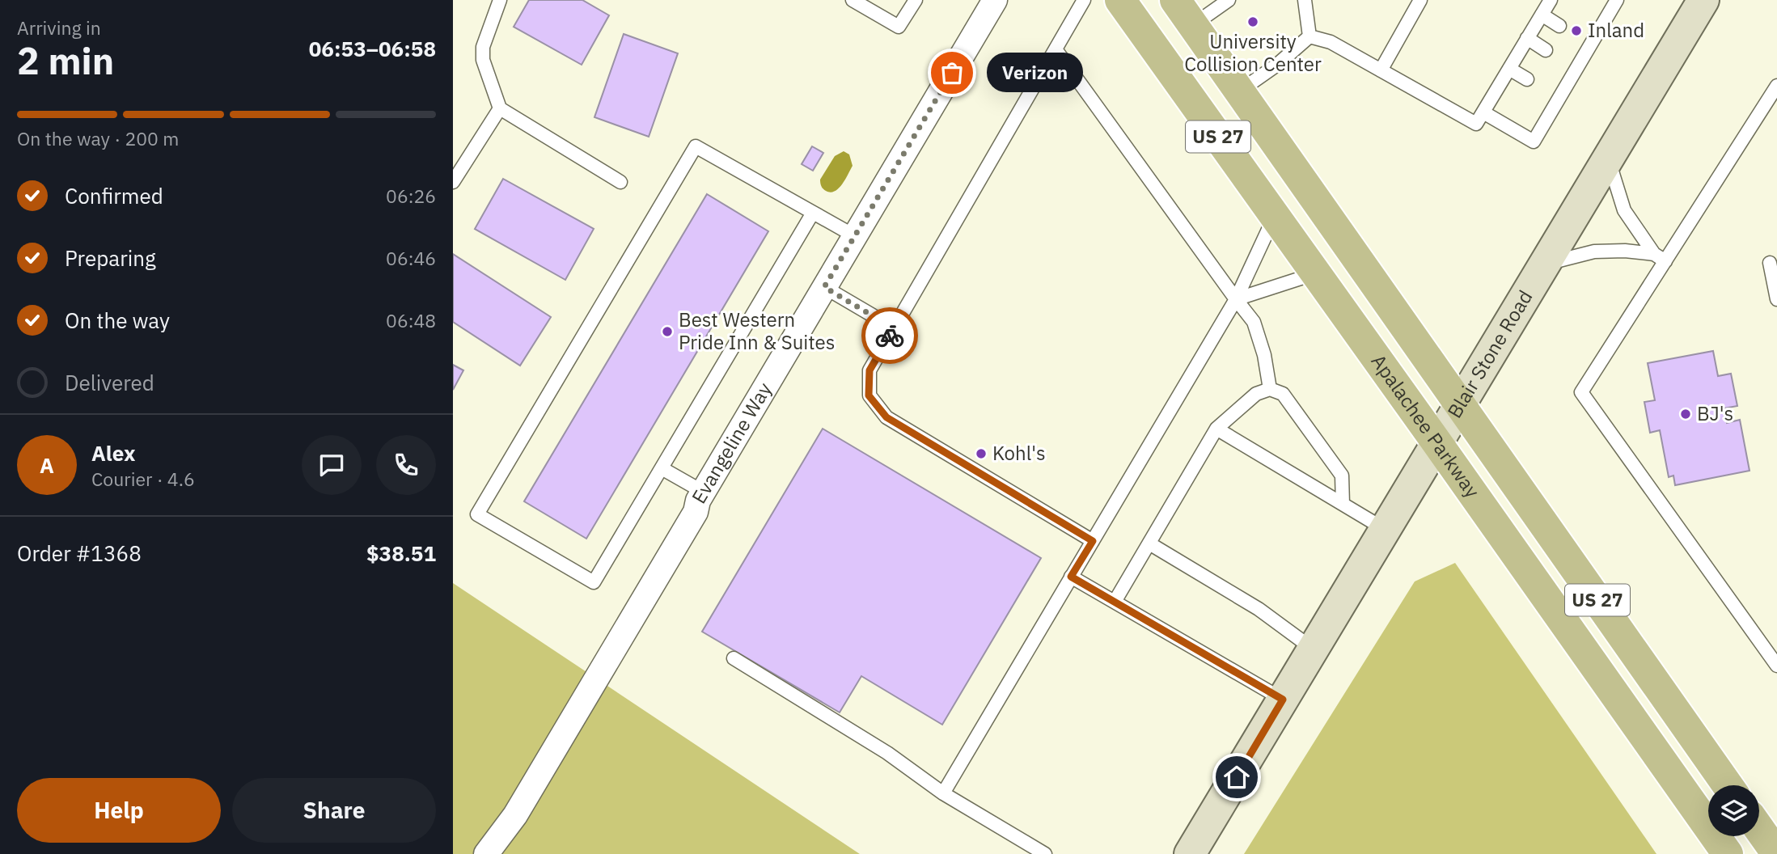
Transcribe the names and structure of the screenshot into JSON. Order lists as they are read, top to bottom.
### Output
{
  "streets": {
    "main road": ["US 27", "Blair Stone Road", "Apalachee Parkway"],
    "street": ["Evangeline Way"]
  },
  "crossings": [
    ["Blair Stone Road", "Apalachee Parkway"]
  ],
  "places": [
    "University Collision Center",
    "Inland",
    "Verizon",
    "Best Western Pride Inn & Suites",
    "BJ's",
    "Kohl's"
  ],
  "page": {
    "heading": ["2 min", "Arriving in", "06:53–06:58"],
    "panel": [
      "Alex",
      "Courier · 4.6",
      "Order #1368",
      "$38.51"
    ],
    "bubble": "Verizon",
    "bar": "On the way · 200 m",
    "list": [
      ["Confirmed", "06:26"],
      ["Preparing", "06:46"],
      ["On the way", "06:48"],
      "Delivered"
    ],
    "round": "A",
    "buttons": ["Help", "Share"]
  }
}
